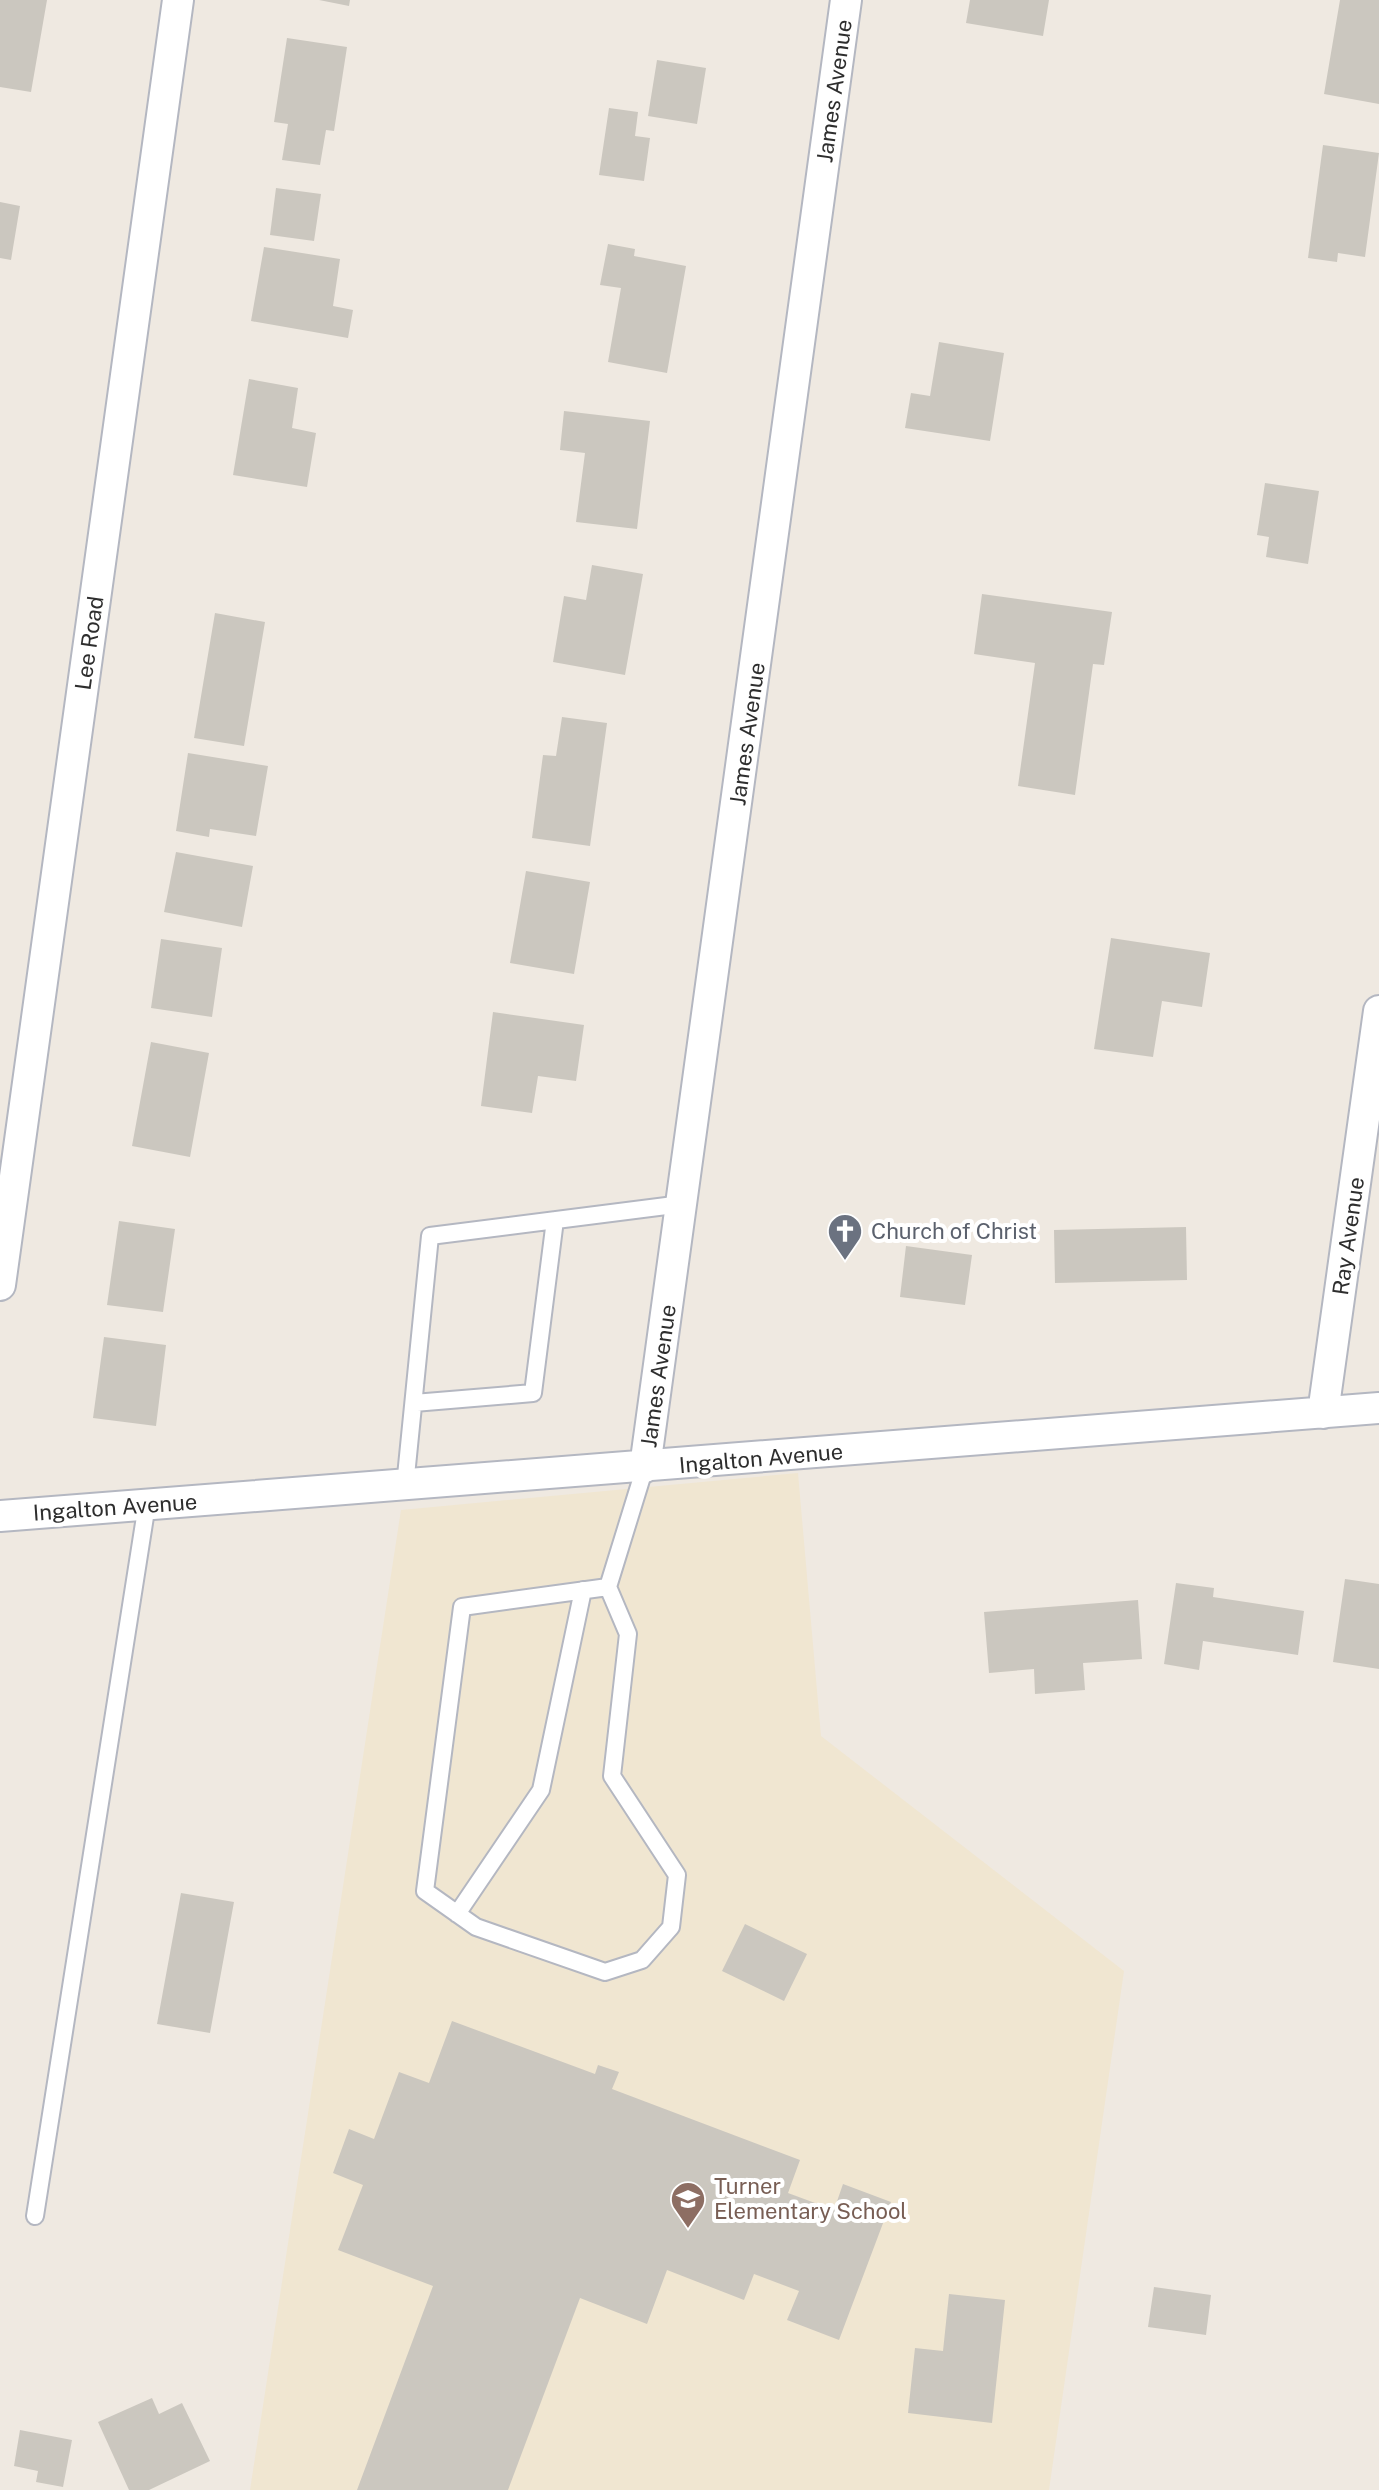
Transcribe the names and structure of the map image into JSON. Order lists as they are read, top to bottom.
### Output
{
  "streets": {
    "street": [
      "James Avenue",
      "Lee Road",
      "Ray Avenue",
      "Ingalton Avenue"
    ]
  },
  "crossings": [
    ["James Avenue", "Ingalton Avenue"],
    ["Ray Avenue", "Ingalton Avenue"]
  ],
  "places": {
    "church": ["Church of Christ"],
    "school or university": ["Turner Elementary School"]
  }
}
